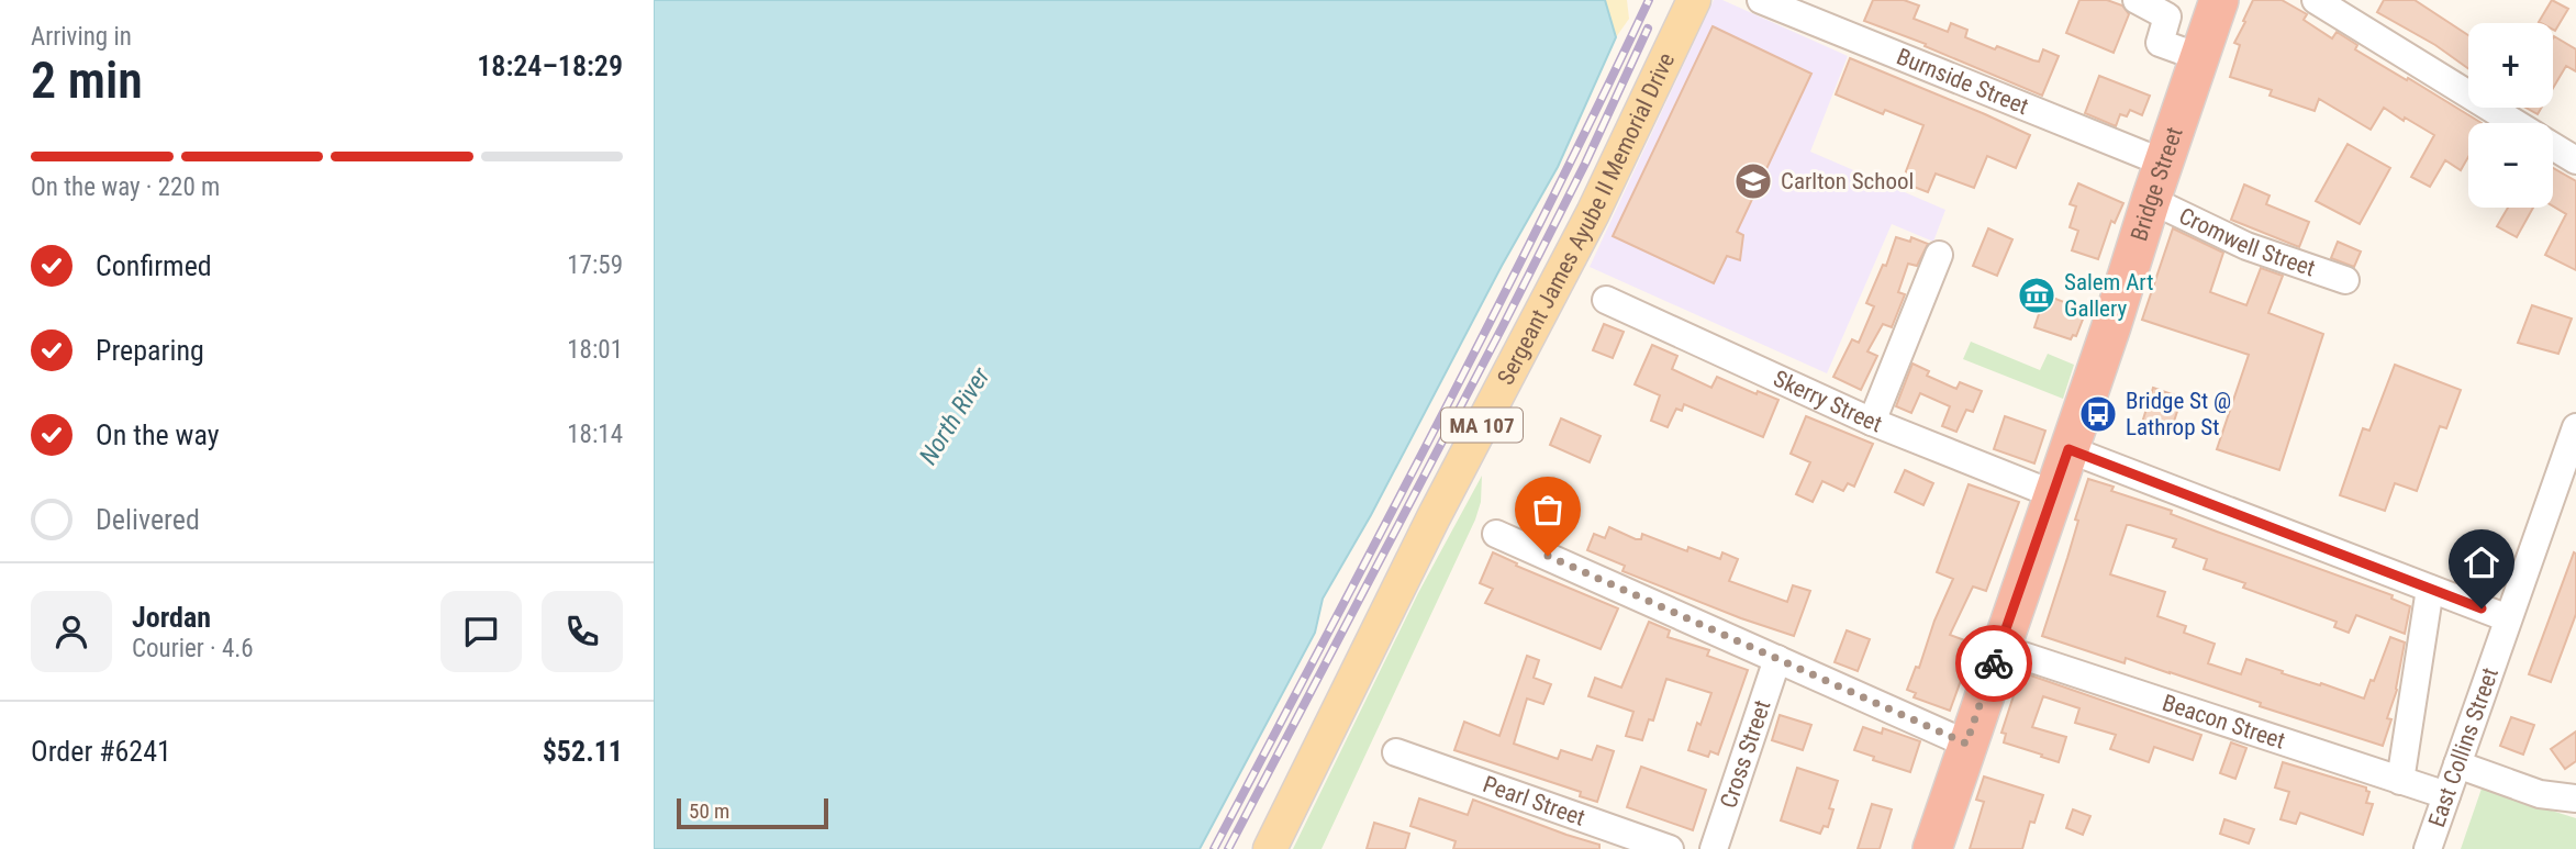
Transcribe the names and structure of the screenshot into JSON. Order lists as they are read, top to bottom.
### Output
{
  "streets": {
    "highway": ["Bridge Street"],
    "main road": ["Sergeant James Ayube II Memorial Drive", "MA 107"],
    "street": [
      "Burnside Street",
      "Cromwell Street",
      "Skerry Street",
      "Beacon Street",
      "East Collins Street",
      "Cross Street",
      "Pearl Street"
    ]
  },
  "crossings": [
    ["Burnside Street", "Bridge Street"],
    ["Bridge Street", "Cromwell Street"],
    ["Bridge Street", "Skerry Street"],
    ["Bridge Street", "Beacon Street"],
    ["Beacon Street", "East Collins Street"]
  ],
  "water": ["North River"],
  "places": {
    "school or university": ["Carlton School"],
    "museum": ["Salem Art Gallery"],
    "bus stop": ["Bridge St @ Lathrop St"]
  },
  "scale_bar": "50 m",
  "page": {
    "heading": ["2 min", "Arriving in", "18:24–18:29"],
    "panel": [
      "Jordan",
      "Courier · 4.6",
      "Order #6241",
      "$52.11"
    ],
    "map_buttons": ["+", "−"],
    "bar": "On the way · 220 m",
    "list": [
      ["Confirmed", "17:59"],
      ["Preparing", "18:01"],
      ["On the way", "18:14"],
      "Delivered"
    ],
    "scale": "50 m"
  }
}
